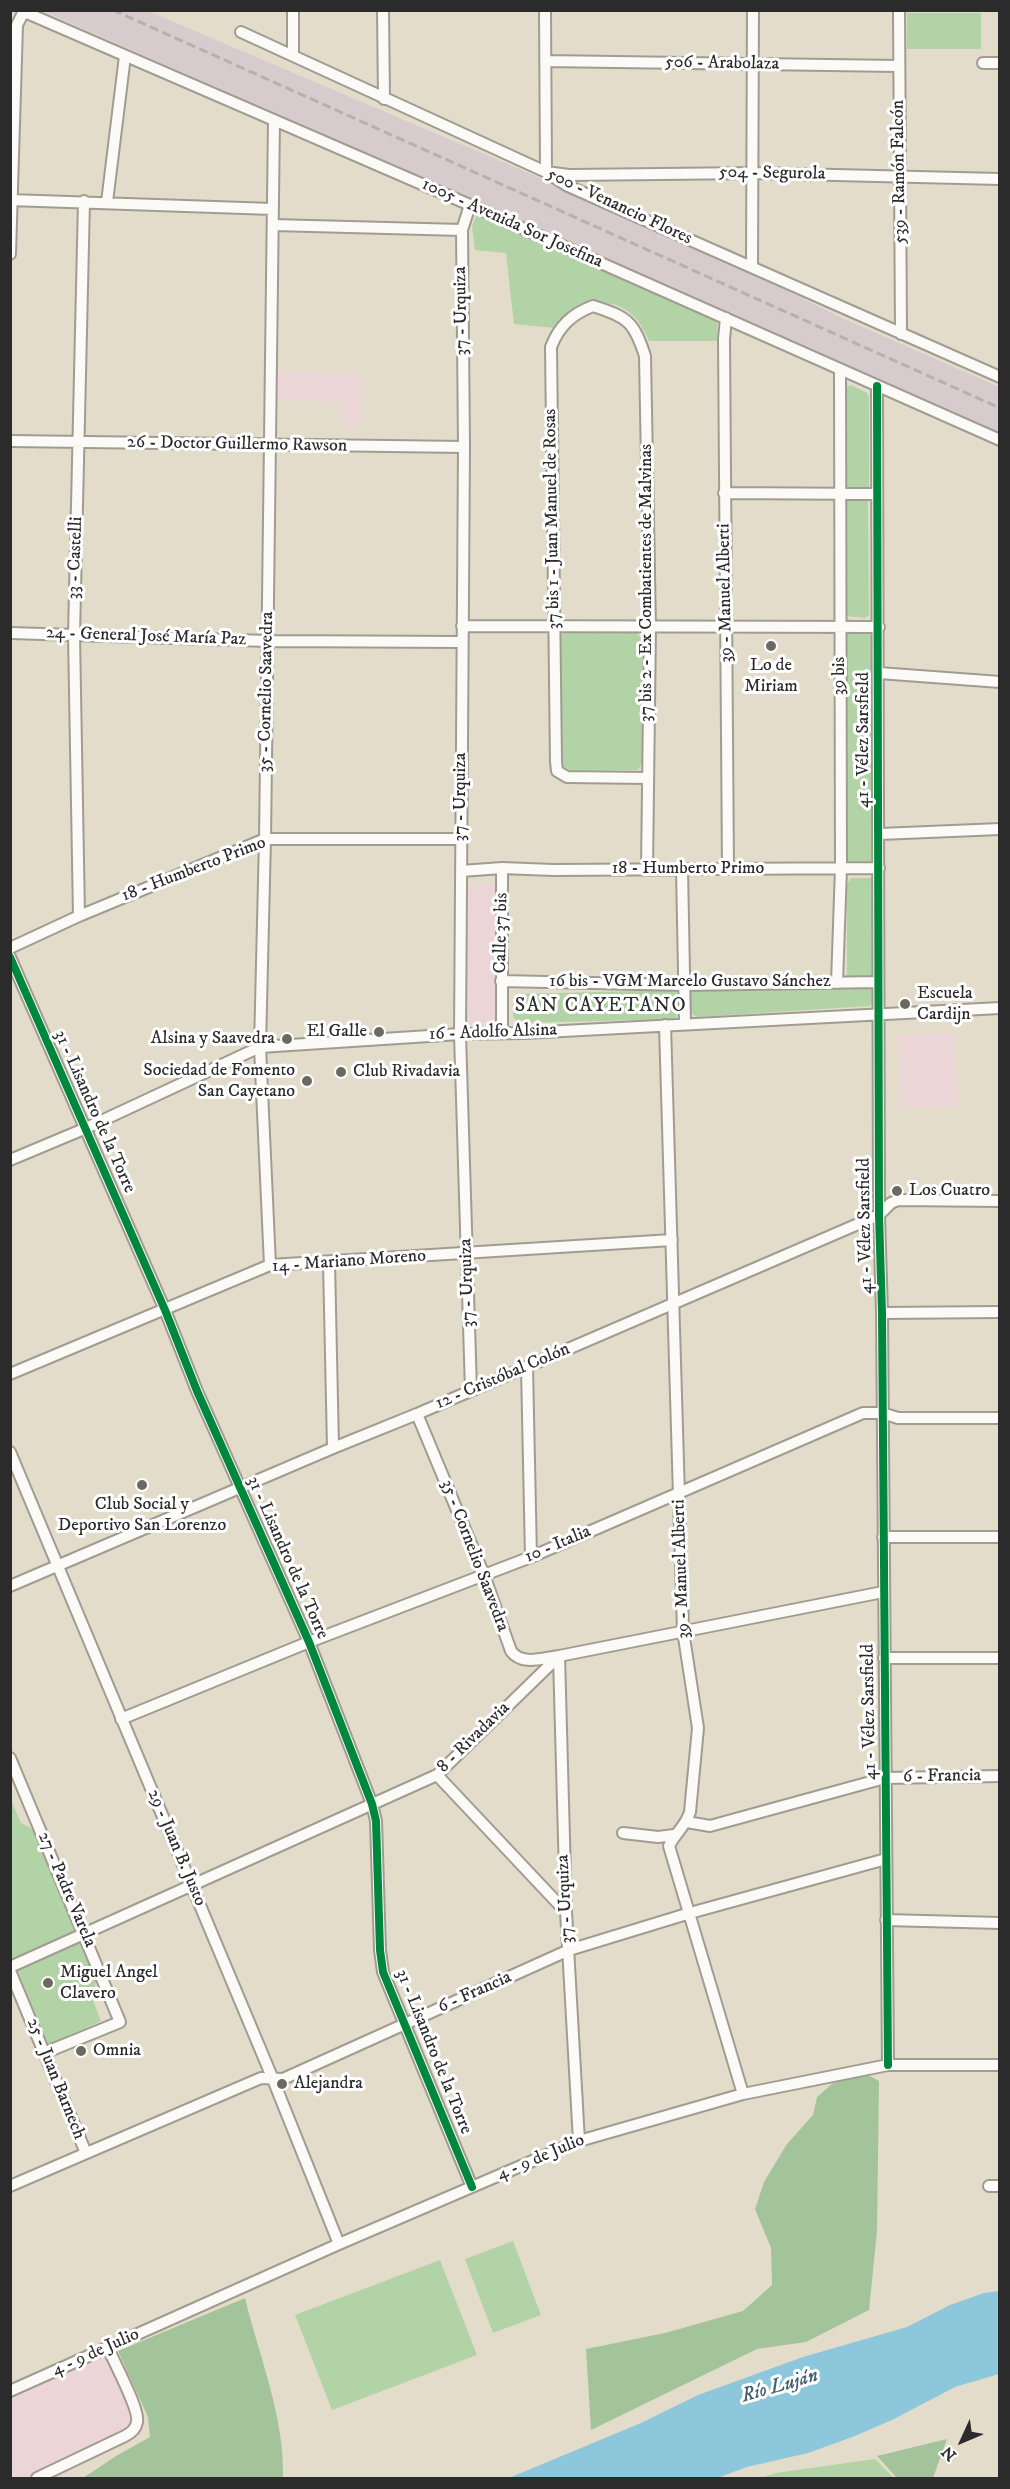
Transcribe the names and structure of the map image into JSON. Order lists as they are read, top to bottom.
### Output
{
  "streets": {
    "street": [
      "506 - Arabolaza",
      "539 - Ramón Falcón",
      "504 - Segurola",
      "500 - Venancio Flores",
      "1005 - Avenida Sor Josefina",
      "37 - Urquiza",
      "26 - Doctor Guillermo Rawson",
      "37 bis 1 - Juan Manuel de Rosas",
      "33 - Castelli",
      "37 bis 2 - Ex Combatientes de Malvinas",
      "39 - Manuel Alberti",
      "24 - General José María Paz",
      "39 bis",
      "35 - Cornelio Saavedra",
      "41 - Vélez Sarsfield",
      "18 - Humberto Primo",
      "Calle 37 bis",
      "16 bis - VGM Marcelo Gustavo Sánchez",
      "16 - Adolfo Alsina",
      "31 - Lisandro de la Torre",
      "14 - Mariano Moreno",
      "12 - Cristóbal Colón",
      "10 - Italia",
      "8 - Rivadavia",
      "6 - Francia",
      "29 - Juan B. Justo",
      "27 - Padre Varela",
      "25 - Juan Barnech",
      "4 - 9 de Julio"
    ]
  },
  "crossings": [
    ["506 - Arabolaza", "539 - Ramón Falcón"],
    ["539 - Ramón Falcón", "504 - Segurola"],
    ["539 - Ramón Falcón", "500 - Venancio Flores"],
    ["504 - Segurola", "500 - Venancio Flores"],
    ["1005 - Avenida Sor Josefina", "37 - Urquiza"],
    ["1005 - Avenida Sor Josefina", "39 - Manuel Alberti"],
    ["1005 - Avenida Sor Josefina", "39 bis"],
    ["1005 - Avenida Sor Josefina", "35 - Cornelio Saavedra"],
    ["1005 - Avenida Sor Josefina", "41 - Vélez Sarsfield"],
    ["37 - Urquiza", "26 - Doctor Guillermo Rawson"],
    ["37 - Urquiza", "24 - General José María Paz"],
    ["37 - Urquiza", "35 - Cornelio Saavedra"],
    ["37 - Urquiza", "18 - Humberto Primo"],
    ["37 - Urquiza", "16 - Adolfo Alsina"],
    ["37 - Urquiza", "14 - Mariano Moreno"],
    ["37 - Urquiza", "12 - Cristóbal Colón"],
    ["37 - Urquiza", "8 - Rivadavia"],
    ["37 - Urquiza", "6 - Francia"],
    ["37 - Urquiza", "4 - 9 de Julio"],
    ["26 - Doctor Guillermo Rawson", "33 - Castelli"],
    ["26 - Doctor Guillermo Rawson", "35 - Cornelio Saavedra"],
    ["37 bis 1 - Juan Manuel de Rosas", "37 bis 2 - Ex Combatientes de Malvinas"],
    ["33 - Castelli", "24 - General José María Paz"],
    ["33 - Castelli", "18 - Humberto Primo"],
    ["37 bis 2 - Ex Combatientes de Malvinas", "18 - Humberto Primo"],
    ["39 - Manuel Alberti", "18 - Humberto Primo"],
    ["39 - Manuel Alberti", "16 - Adolfo Alsina"],
    ["39 - Manuel Alberti", "14 - Mariano Moreno"],
    ["39 - Manuel Alberti", "12 - Cristóbal Colón"],
    ["39 - Manuel Alberti", "10 - Italia"],
    ["39 - Manuel Alberti", "6 - Francia"],
    ["24 - General José María Paz", "35 - Cornelio Saavedra"],
    ["39 bis", "18 - Humberto Primo"],
    ["39 bis", "16 bis - VGM Marcelo Gustavo Sánchez"],
    ["35 - Cornelio Saavedra", "18 - Humberto Primo"],
    ["35 - Cornelio Saavedra", "16 - Adolfo Alsina"],
    ["35 - Cornelio Saavedra", "14 - Mariano Moreno"],
    ["35 - Cornelio Saavedra", "12 - Cristóbal Colón"],
    ["35 - Cornelio Saavedra", "10 - Italia"],
    ["35 - Cornelio Saavedra", "8 - Rivadavia"],
    ["41 - Vélez Sarsfield", "18 - Humberto Primo"],
    ["41 - Vélez Sarsfield", "16 bis - VGM Marcelo Gustavo Sánchez"],
    ["41 - Vélez Sarsfield", "16 - Adolfo Alsina"],
    ["41 - Vélez Sarsfield", "12 - Cristóbal Colón"],
    ["41 - Vélez Sarsfield", "10 - Italia"],
    ["41 - Vélez Sarsfield", "6 - Francia"],
    ["41 - Vélez Sarsfield", "4 - 9 de Julio"],
    ["18 - Humberto Primo", "Calle 37 bis"],
    ["Calle 37 bis", "16 bis - VGM Marcelo Gustavo Sánchez"],
    ["Calle 37 bis", "16 - Adolfo Alsina"],
    ["16 - Adolfo Alsina", "31 - Lisandro de la Torre"],
    ["31 - Lisandro de la Torre", "14 - Mariano Moreno"],
    ["31 - Lisandro de la Torre", "12 - Cristóbal Colón"],
    ["31 - Lisandro de la Torre", "10 - Italia"],
    ["31 - Lisandro de la Torre", "8 - Rivadavia"],
    ["31 - Lisandro de la Torre", "6 - Francia"],
    ["31 - Lisandro de la Torre", "4 - 9 de Julio"],
    ["12 - Cristóbal Colón", "29 - Juan B. Justo"],
    ["10 - Italia", "29 - Juan B. Justo"],
    ["8 - Rivadavia", "29 - Juan B. Justo"],
    ["8 - Rivadavia", "27 - Padre Varela"],
    ["8 - Rivadavia", "25 - Juan Barnech"],
    ["6 - Francia", "29 - Juan B. Justo"],
    ["6 - Francia", "25 - Juan Barnech"],
    ["29 - Juan B. Justo", "4 - 9 de Julio"],
    ["27 - Padre Varela", "25 - Juan Barnech"]
  ],
  "districts": ["SAN CAYETANO"],
  "water": ["Río Luján"],
  "places": [
    "Lo de Miriam",
    "Escuela Cardijn",
    "El Galle",
    "Alsina y Saavedra",
    "Club Rivadavia",
    "Sociedad de Fomento San Cayetano",
    "Los Cuatro",
    "Club Social y Deportivo San Lorenzo",
    "Miguel Angel Clavero",
    "Omnia",
    "Alejandra"
  ],
  "north": "bottom left"
}
